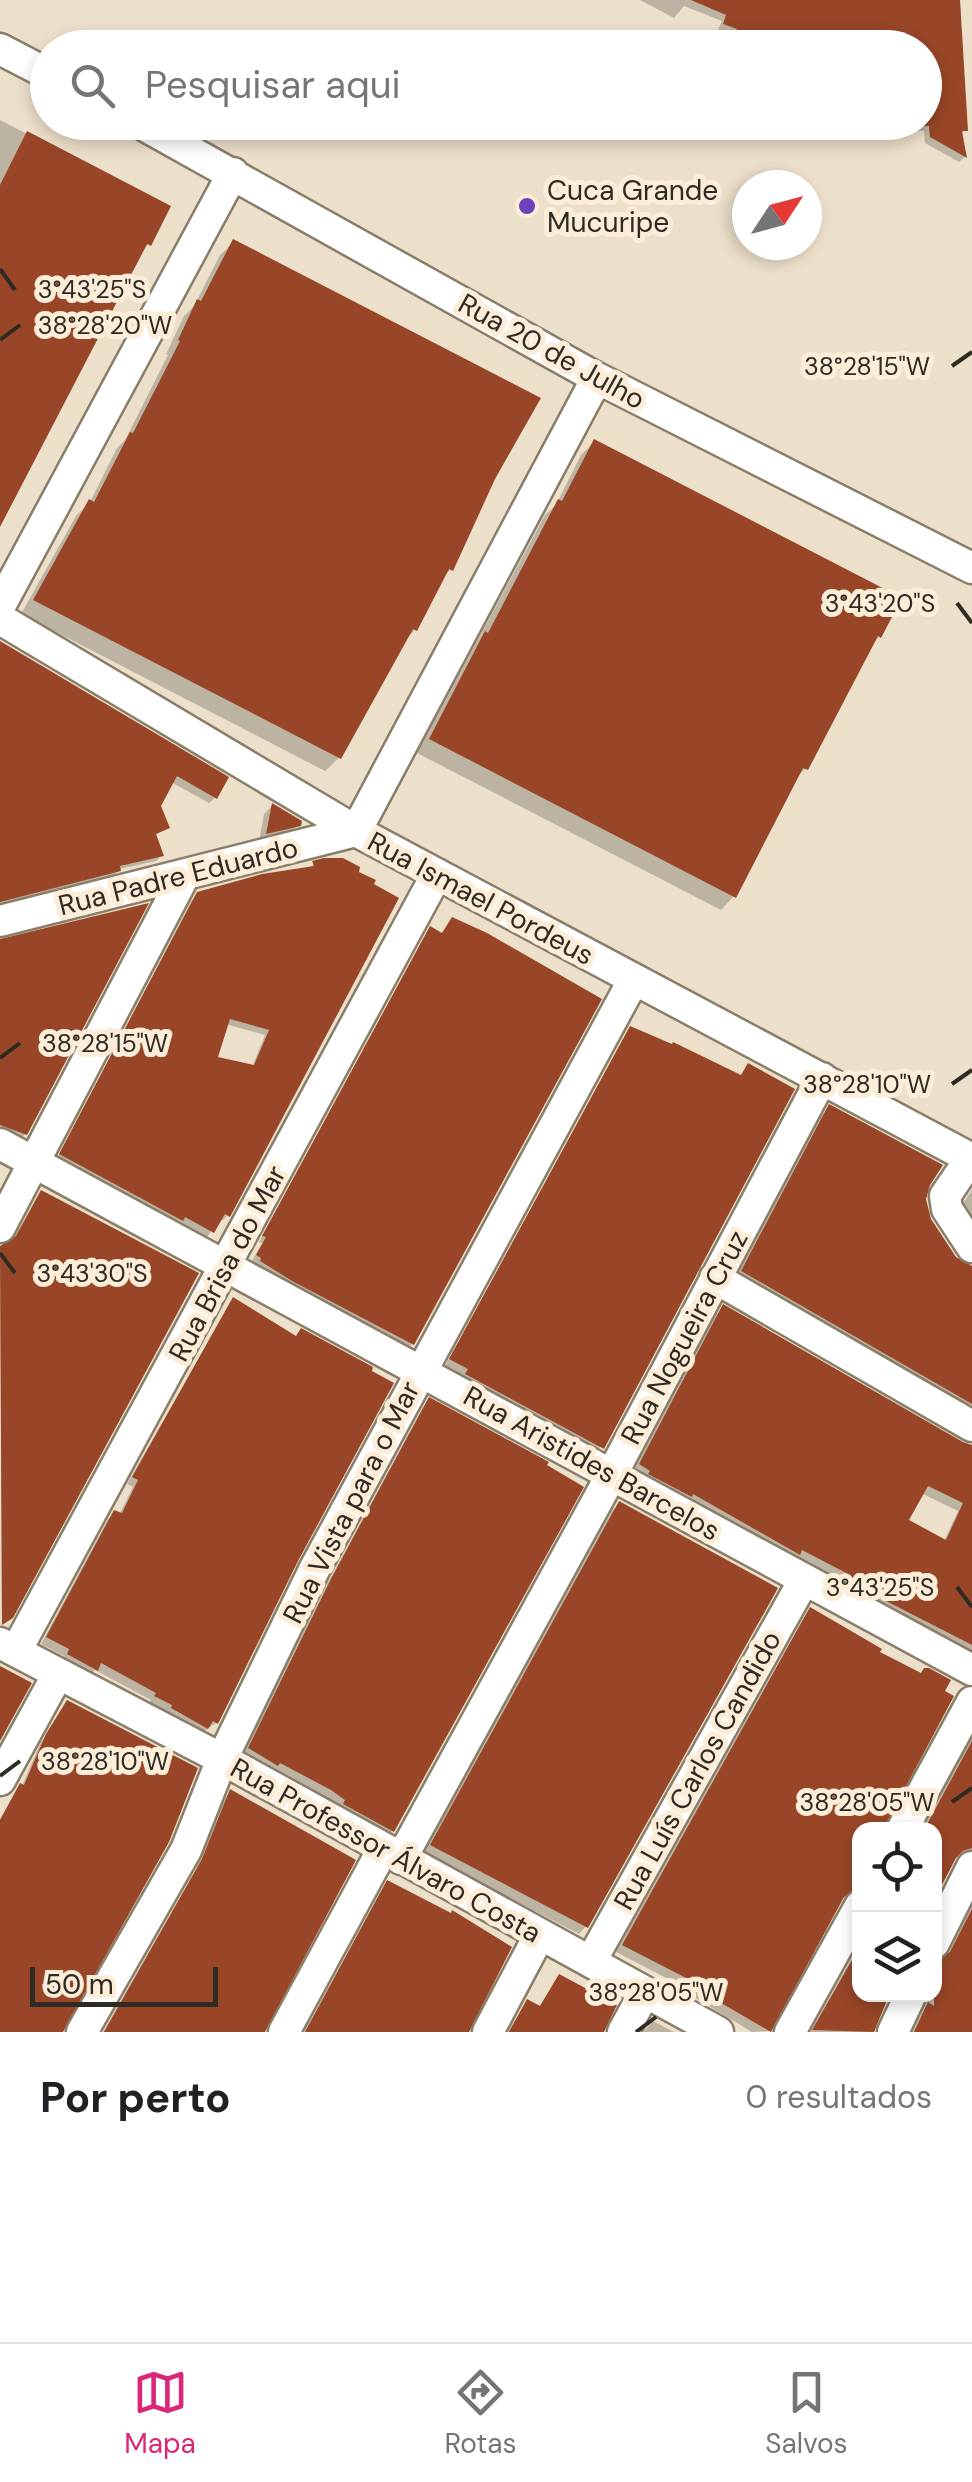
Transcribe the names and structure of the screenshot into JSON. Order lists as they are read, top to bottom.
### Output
{
  "streets": {
    "street": [
      "Rua 20 de Julho",
      "Rua Padre Eduardo",
      "Rua Ismael Pordeus",
      "Rua Brisa do Mar",
      "Rua Nogueira Cruz",
      "Rua Aristides Barcelos",
      "Rua Vista para o Mar",
      "Rua Luís Carlos Candido",
      "Rua Professor Álvaro Costa"
    ]
  },
  "crossings": [
    ["Rua Padre Eduardo", "Rua Ismael Pordeus"],
    ["Rua Ismael Pordeus", "Rua Brisa do Mar"],
    ["Rua Ismael Pordeus", "Rua Nogueira Cruz"],
    ["Rua Ismael Pordeus", "Rua Vista para o Mar"],
    ["Rua Brisa do Mar", "Rua Aristides Barcelos"],
    ["Rua Brisa do Mar", "Rua Professor Álvaro Costa"],
    ["Rua Nogueira Cruz", "Rua Aristides Barcelos"],
    ["Rua Nogueira Cruz", "Rua Professor Álvaro Costa"],
    ["Rua Aristides Barcelos", "Rua Vista para o Mar"],
    ["Rua Aristides Barcelos", "Rua Luís Carlos Candido"],
    ["Rua Vista para o Mar", "Rua Professor Álvaro Costa"],
    ["Rua Luís Carlos Candido", "Rua Professor Álvaro Costa"]
  ],
  "places": ["Cuca Grande Mucuripe"],
  "scale_bar": "50 m",
  "north": "top right",
  "page": {
    "search": "Pesquisar aqui",
    "scale": "50 m",
    "heading": ["Por perto", "0 resultados"],
    "nav": ["Mapa", "Rotas", "Salvos"]
  },
  "coordinates": [
    "3°43'25\"S",
    "38°28'20\"W",
    "38°28'15\"W",
    "3°43'20\"S",
    "38°28'10\"W",
    "3°43'30\"S",
    "38°28'05\"W"
  ]
}
